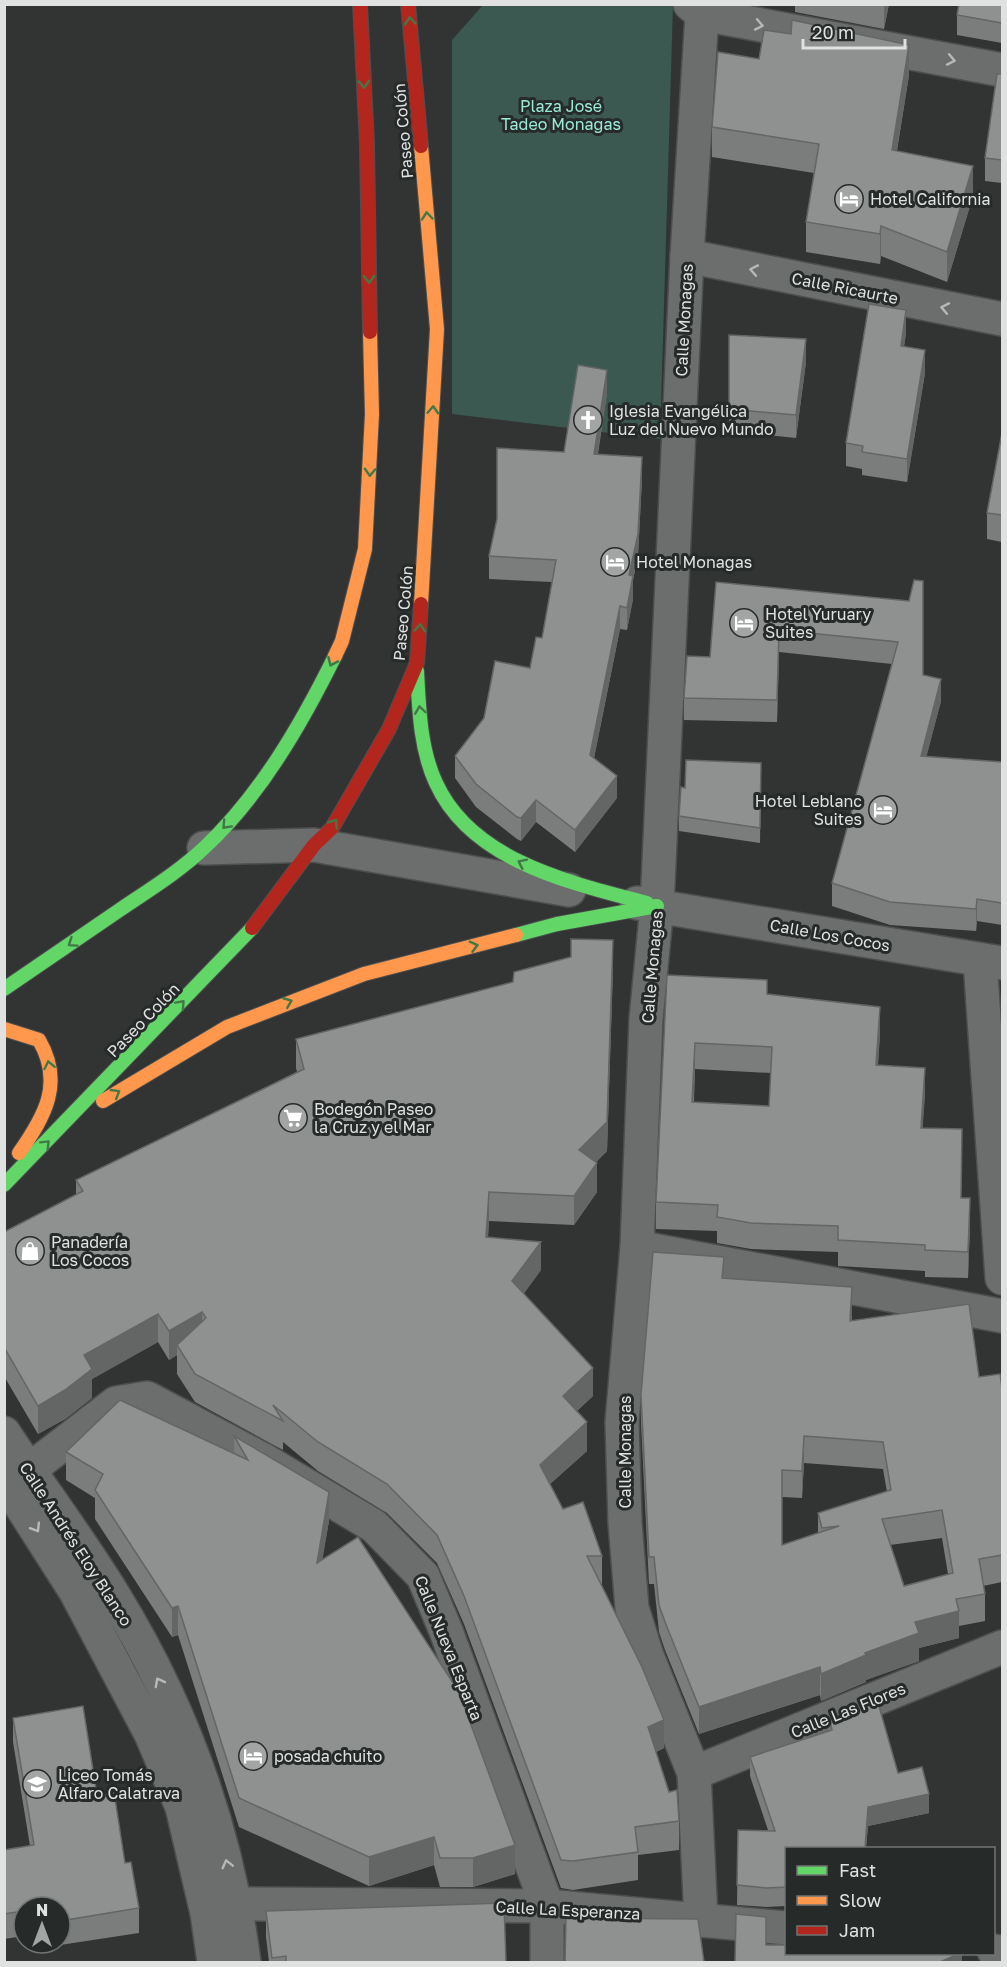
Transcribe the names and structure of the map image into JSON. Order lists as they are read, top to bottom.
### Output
{
  "streets": {
    "street": [
      "Paseo Colón",
      "Calle Ricaurte",
      "Calle Monagas",
      "Calle Los Cocos",
      "Calle Andrés Eloy Blanco",
      "Calle Nueva Esparta",
      "Calle Las Flores",
      "Calle La Esperanza"
    ]
  },
  "crossings": [
    ["Paseo Colón", "Calle Los Cocos"],
    ["Calle Ricaurte", "Calle Monagas"],
    ["Calle Monagas", "Calle Los Cocos"],
    ["Calle Monagas", "Calle Las Flores"],
    ["Calle Monagas", "Calle La Esperanza"],
    ["Calle Andrés Eloy Blanco", "Calle Nueva Esparta"],
    ["Calle Andrés Eloy Blanco", "Calle La Esperanza"],
    ["Calle Nueva Esparta", "Calle La Esperanza"]
  ],
  "parks": ["Plaza José Tadeo Monagas"],
  "places": {
    "hotel": [
      "Hotel California",
      "Hotel Monagas",
      "Hotel Yuruary Suites",
      "Hotel Leblanc Suites",
      "posada chuito"
    ],
    "church": ["Iglesia Evangélica Luz del Nuevo Mundo"],
    "supermarket": ["Bodegón Paseo la Cruz y el Mar"],
    "shop": ["Panadería Los Cocos"],
    "school or university": ["Liceo Tomás Alfaro Calatrava"]
  },
  "legend": ["Fast", "Slow", "Jam"],
  "scale_bar": "20 m",
  "north": "top"
}
